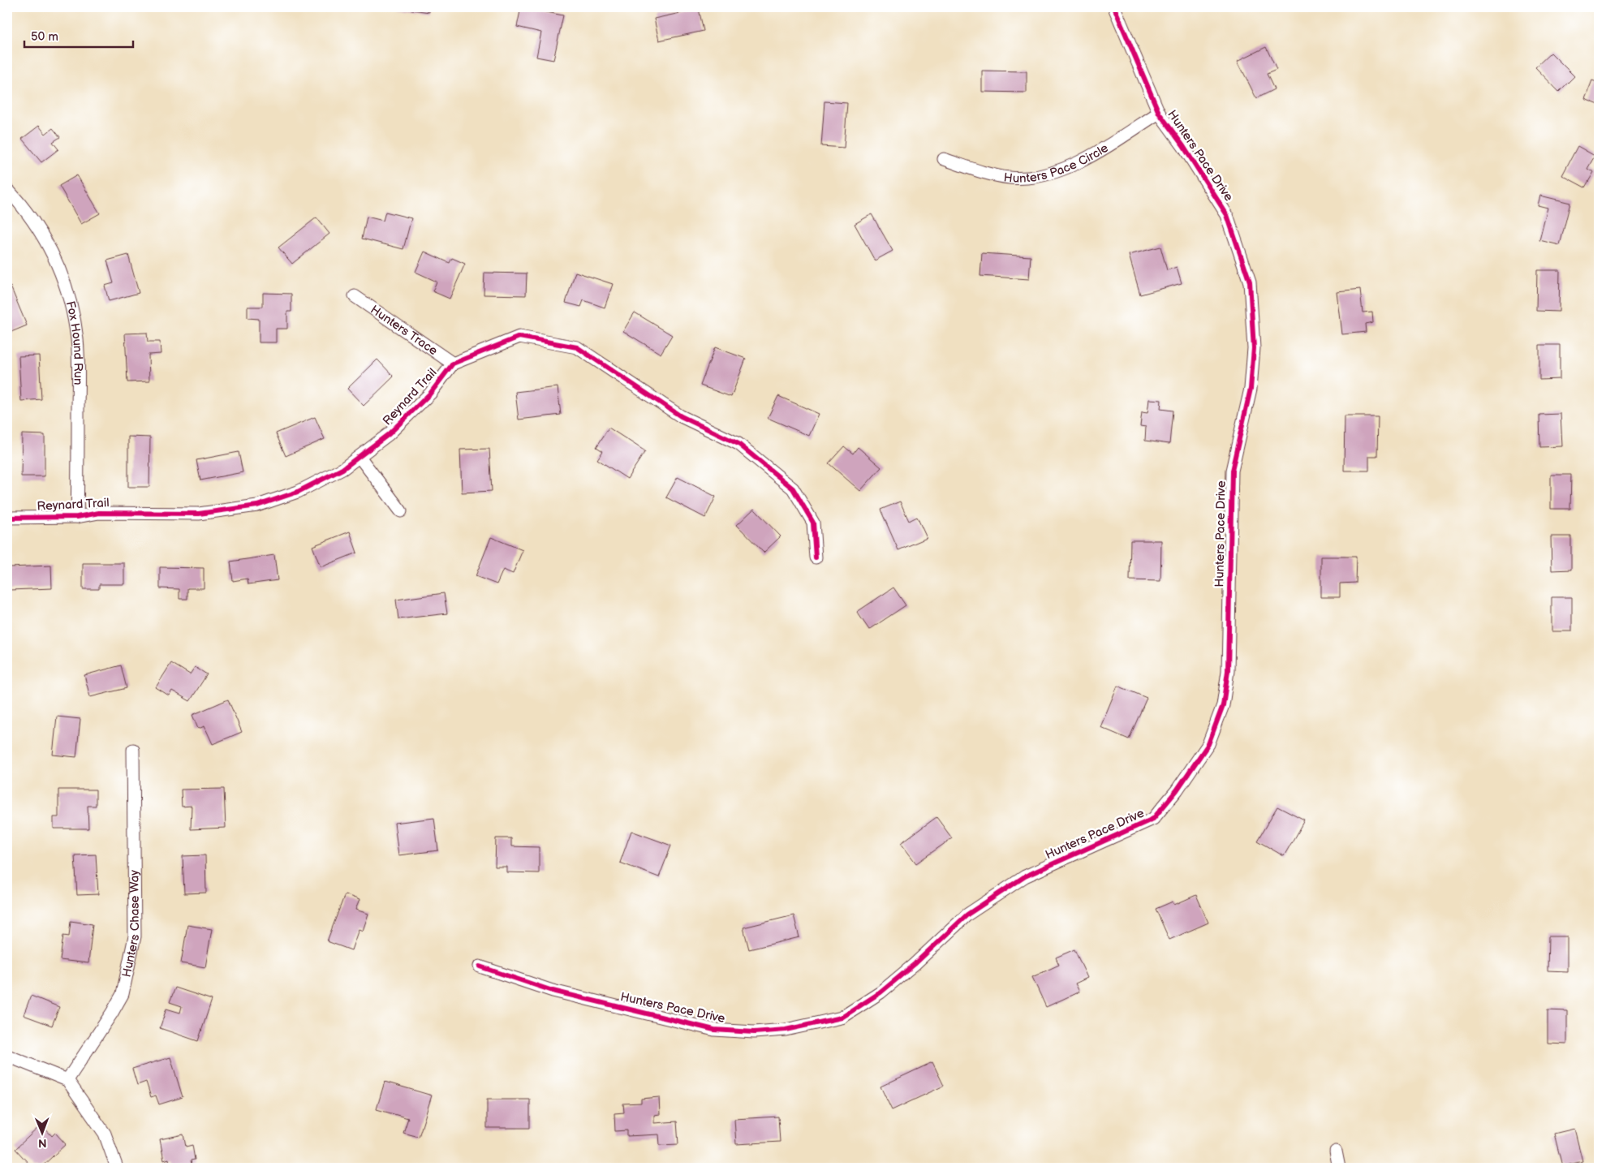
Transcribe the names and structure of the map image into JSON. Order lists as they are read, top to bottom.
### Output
{
  "streets": {
    "street": [
      "Hunters Pace Drive",
      "Hunters Pace Circle",
      "Hunters Trace",
      "Fox Hound Run",
      "Reynard Trail",
      "Hunters Chase Way"
    ]
  },
  "crossings": [
    ["Hunters Pace Drive", "Hunters Pace Circle"],
    ["Hunters Trace", "Reynard Trail"],
    ["Fox Hound Run", "Reynard Trail"]
  ],
  "scale_bar": "50 m",
  "north": "bottom"
}
